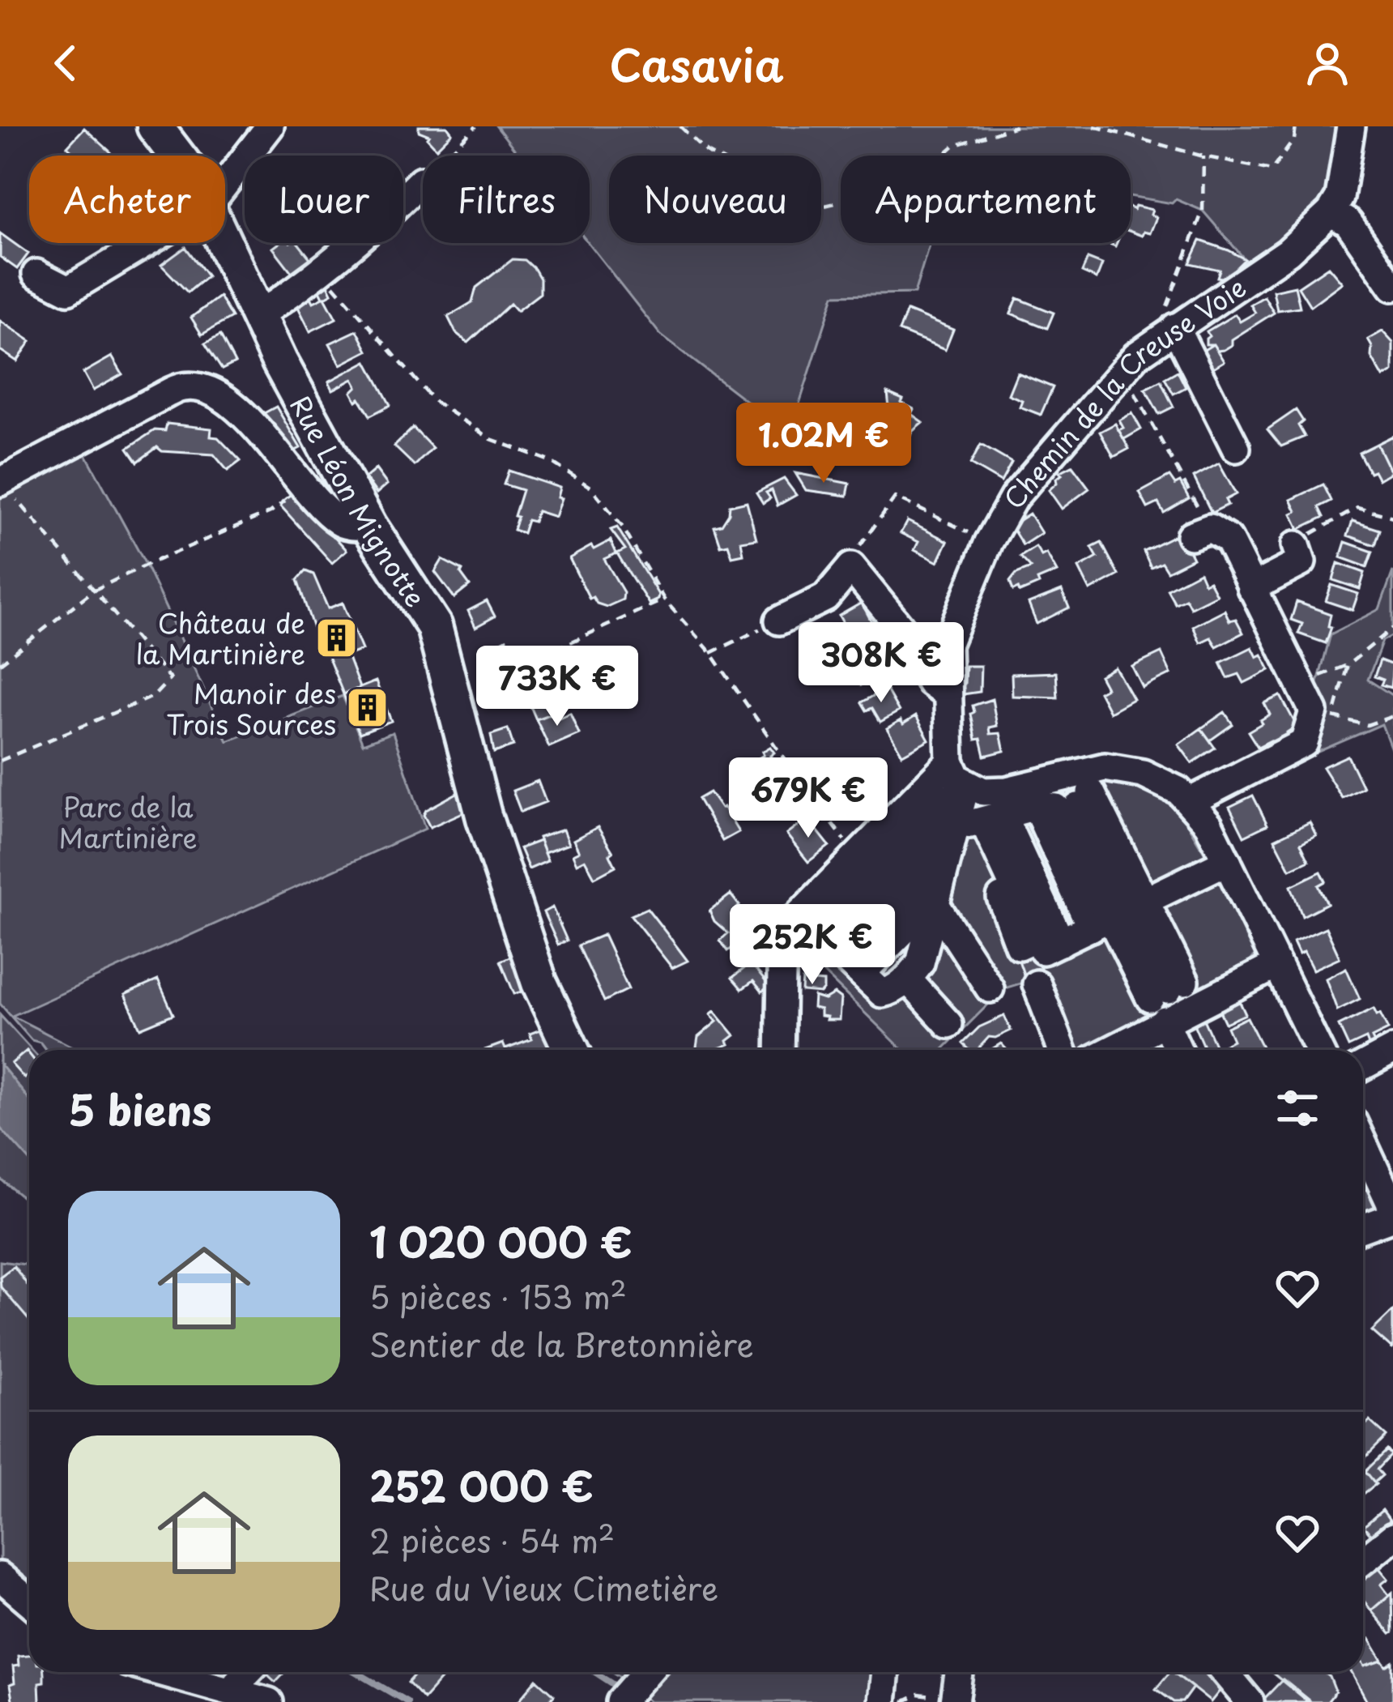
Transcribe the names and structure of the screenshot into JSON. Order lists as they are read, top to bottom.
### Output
{
  "streets": {
    "main road": ["Rue Léon Mignotte"],
    "street": ["Chemin de la Creuse Voie"]
  },
  "parks": ["Parc de la Martinière"],
  "places": {
    "building": ["Château de la Martinière", "Manoir des Trois Sources"]
  },
  "page": {
    "header": "Casavia",
    "chip": [
      "Acheter",
      "Louer",
      "Filtres",
      "Nouveau",
      "Appartement"
    ],
    "price": [
      "1.02M €",
      "308K €",
      "733K €",
      "679K €",
      "252K €"
    ],
    "heading": "5 biens",
    "list": [
      {
        "name": "1 020 000 €",
        "note": "5 pièces · 153 m² · Sentier de la Bretonnière"
      },
      {
        "name": "252 000 €",
        "note": "2 pièces · 54 m² · Rue du Vieux Cimetière"
      }
    ]
  }
}
